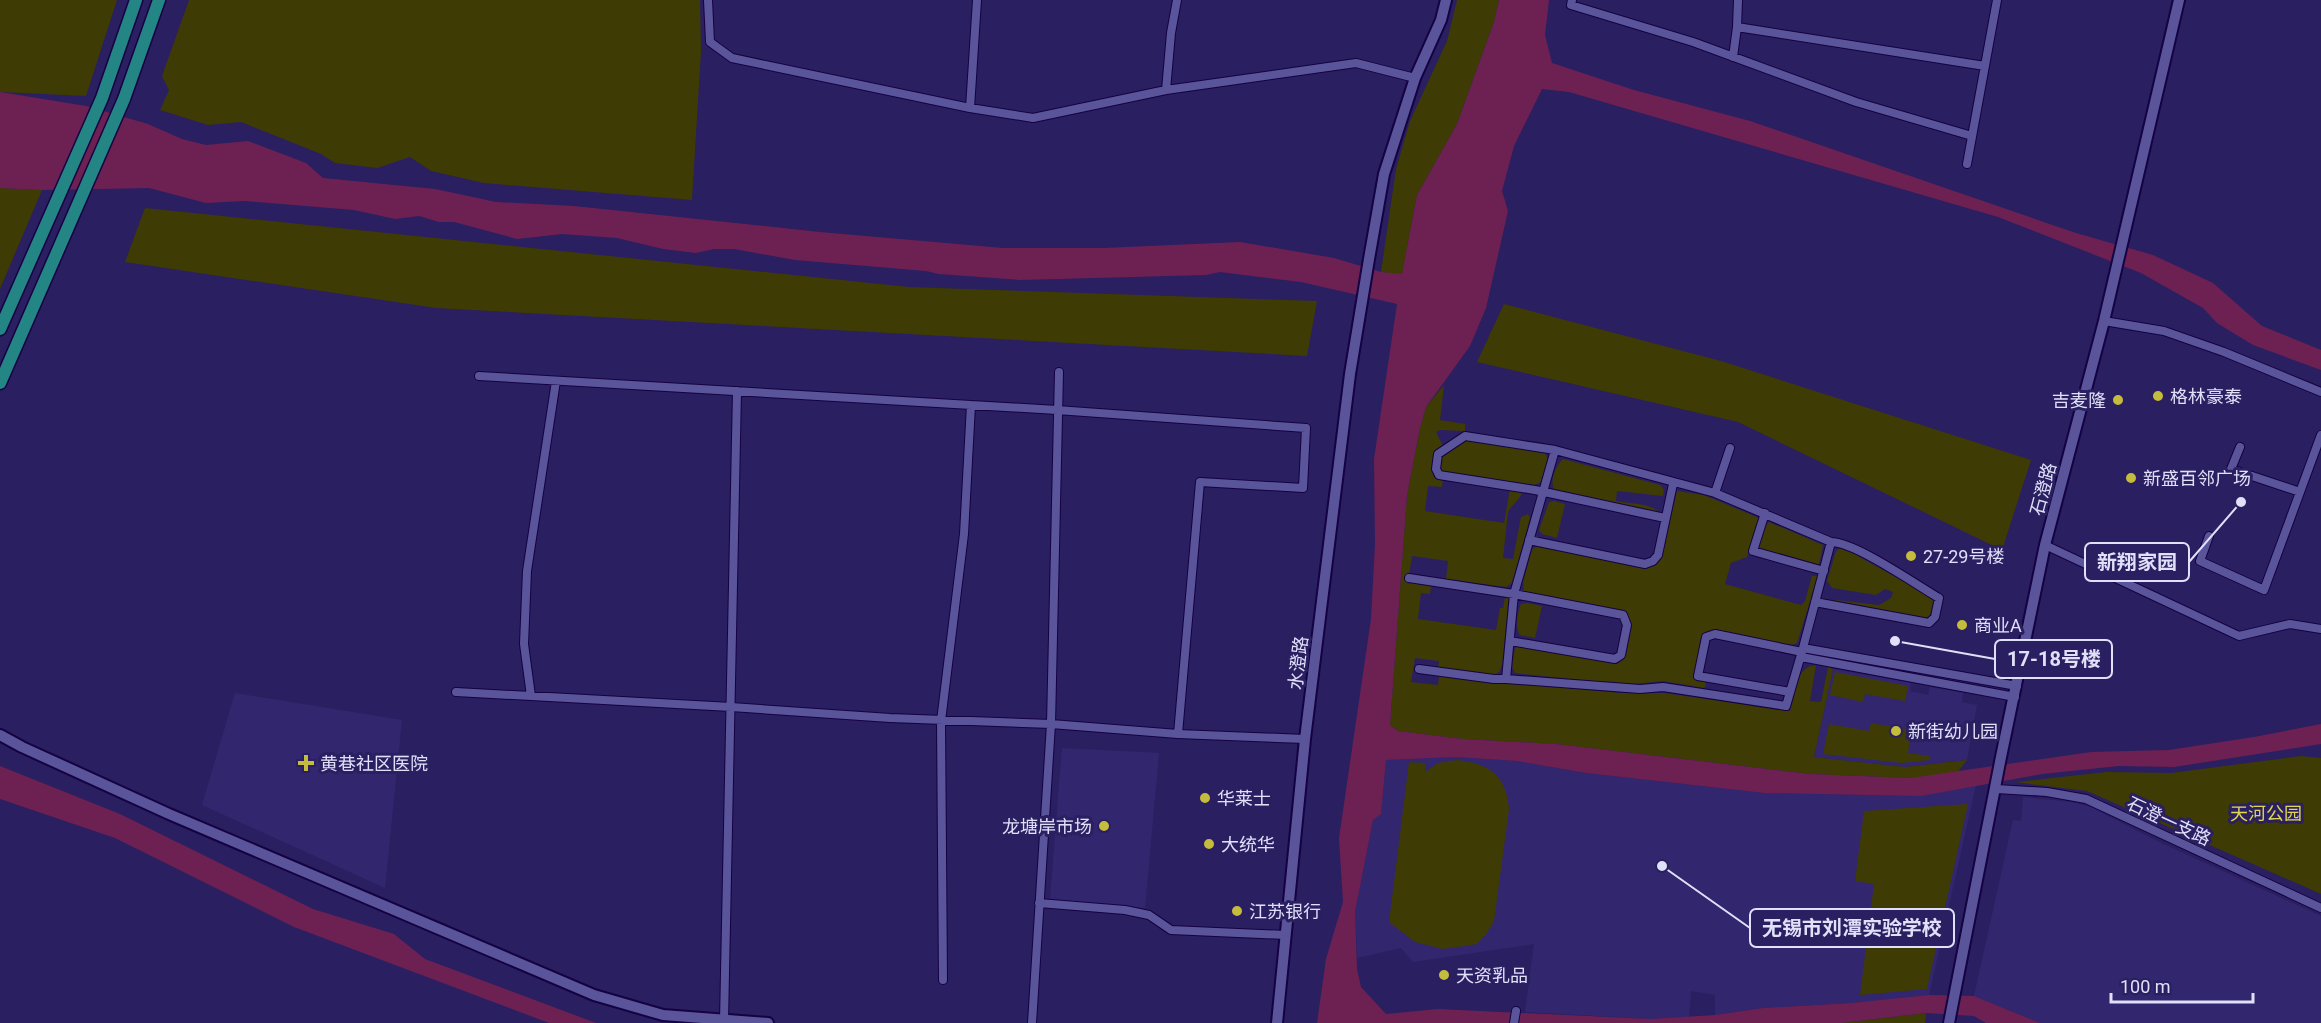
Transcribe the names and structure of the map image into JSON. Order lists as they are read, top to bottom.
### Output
{
  "streets": {
    "street": ["石澄路", "水澄路", "石澄一支路"]
  },
  "crossings": [
    ["石澄路", "石澄一支路"]
  ],
  "parks": ["天河公园"],
  "places": {
    "other": [
      "格林豪泰",
      "吉麦隆",
      "新盛百邻广场",
      "新翔家园",
      "27-29号楼",
      "商业A",
      "17-18号楼",
      "新街幼儿园",
      "华莱士",
      "龙塘岸市场",
      "大统华",
      "无锡市刘潭实验学校",
      "江苏银行",
      "天资乳品"
    ],
    "health": ["黄巷社区医院"]
  },
  "scale_bar": "100 m"
}
